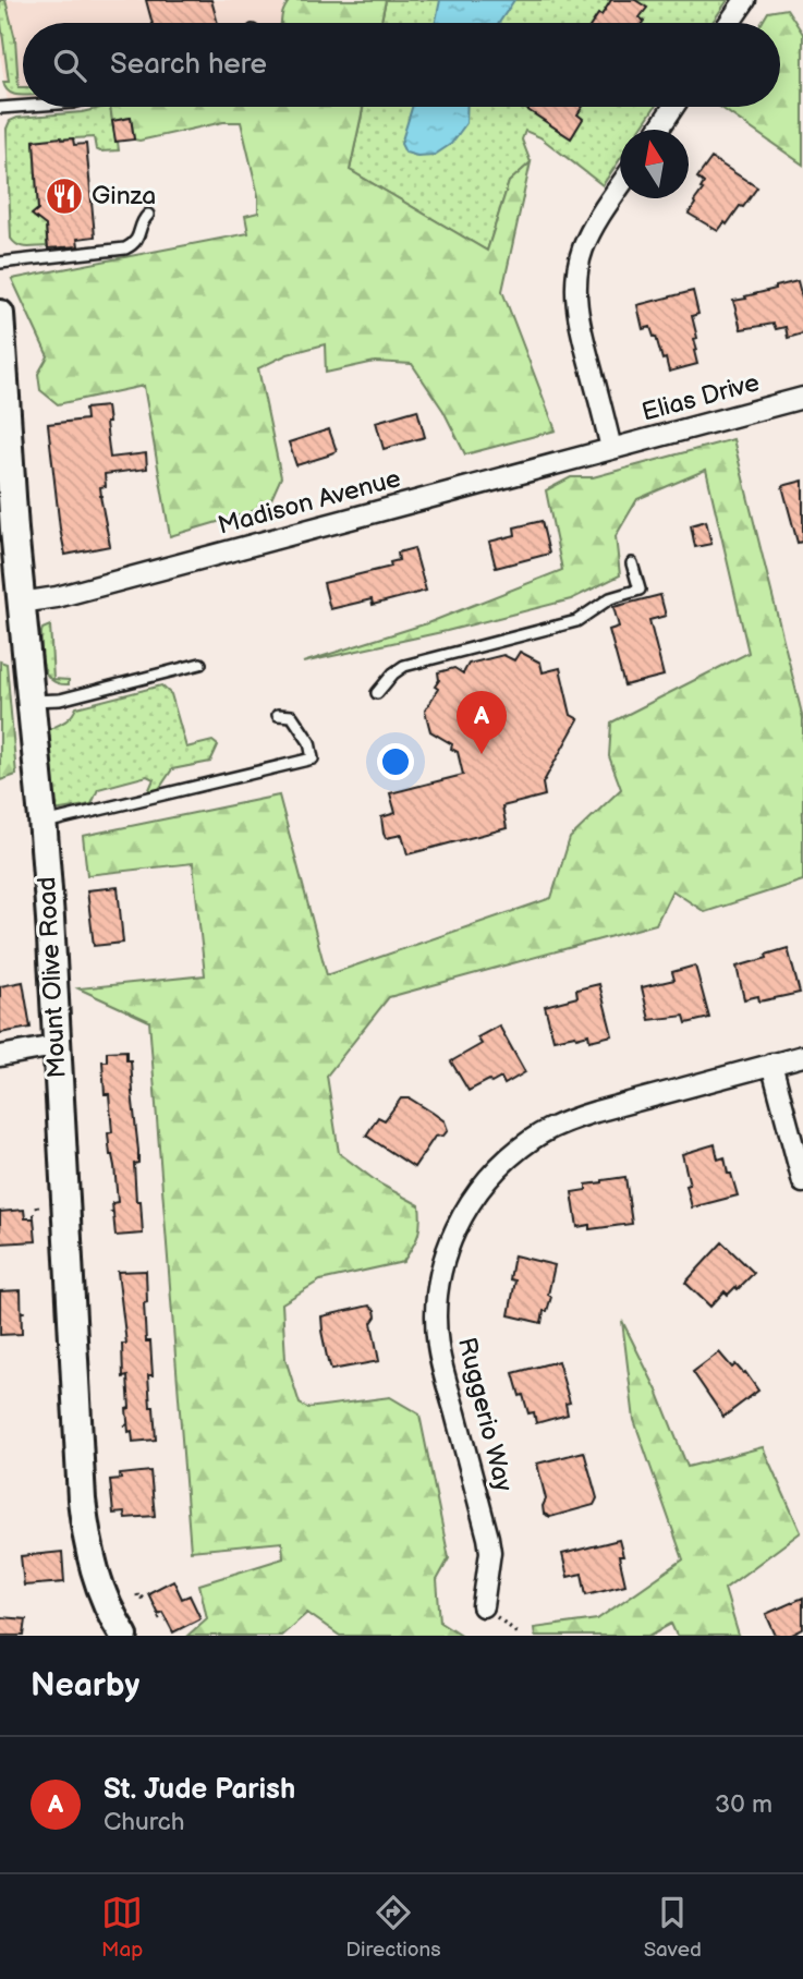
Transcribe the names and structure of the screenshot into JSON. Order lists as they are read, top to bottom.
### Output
{
  "streets": {
    "main road": ["Mount Olive Road"],
    "street": ["Elias Drive", "Madison Avenue", "Ruggerio Way"]
  },
  "crossings": [
    ["Elias Drive", "Madison Avenue"],
    ["Madison Avenue", "Mount Olive Road"]
  ],
  "places": {
    "restaurant": ["Ginza"]
  },
  "north": "top",
  "page": {
    "search": "Search here",
    "pins": "A",
    "heading": "Nearby",
    "list": [
      {
        "mark": "A",
        "name": "St. Jude Parish",
        "note": "Church",
        "value": "30 m"
      }
    ],
    "nav": ["Map", "Directions", "Saved"]
  }
}
